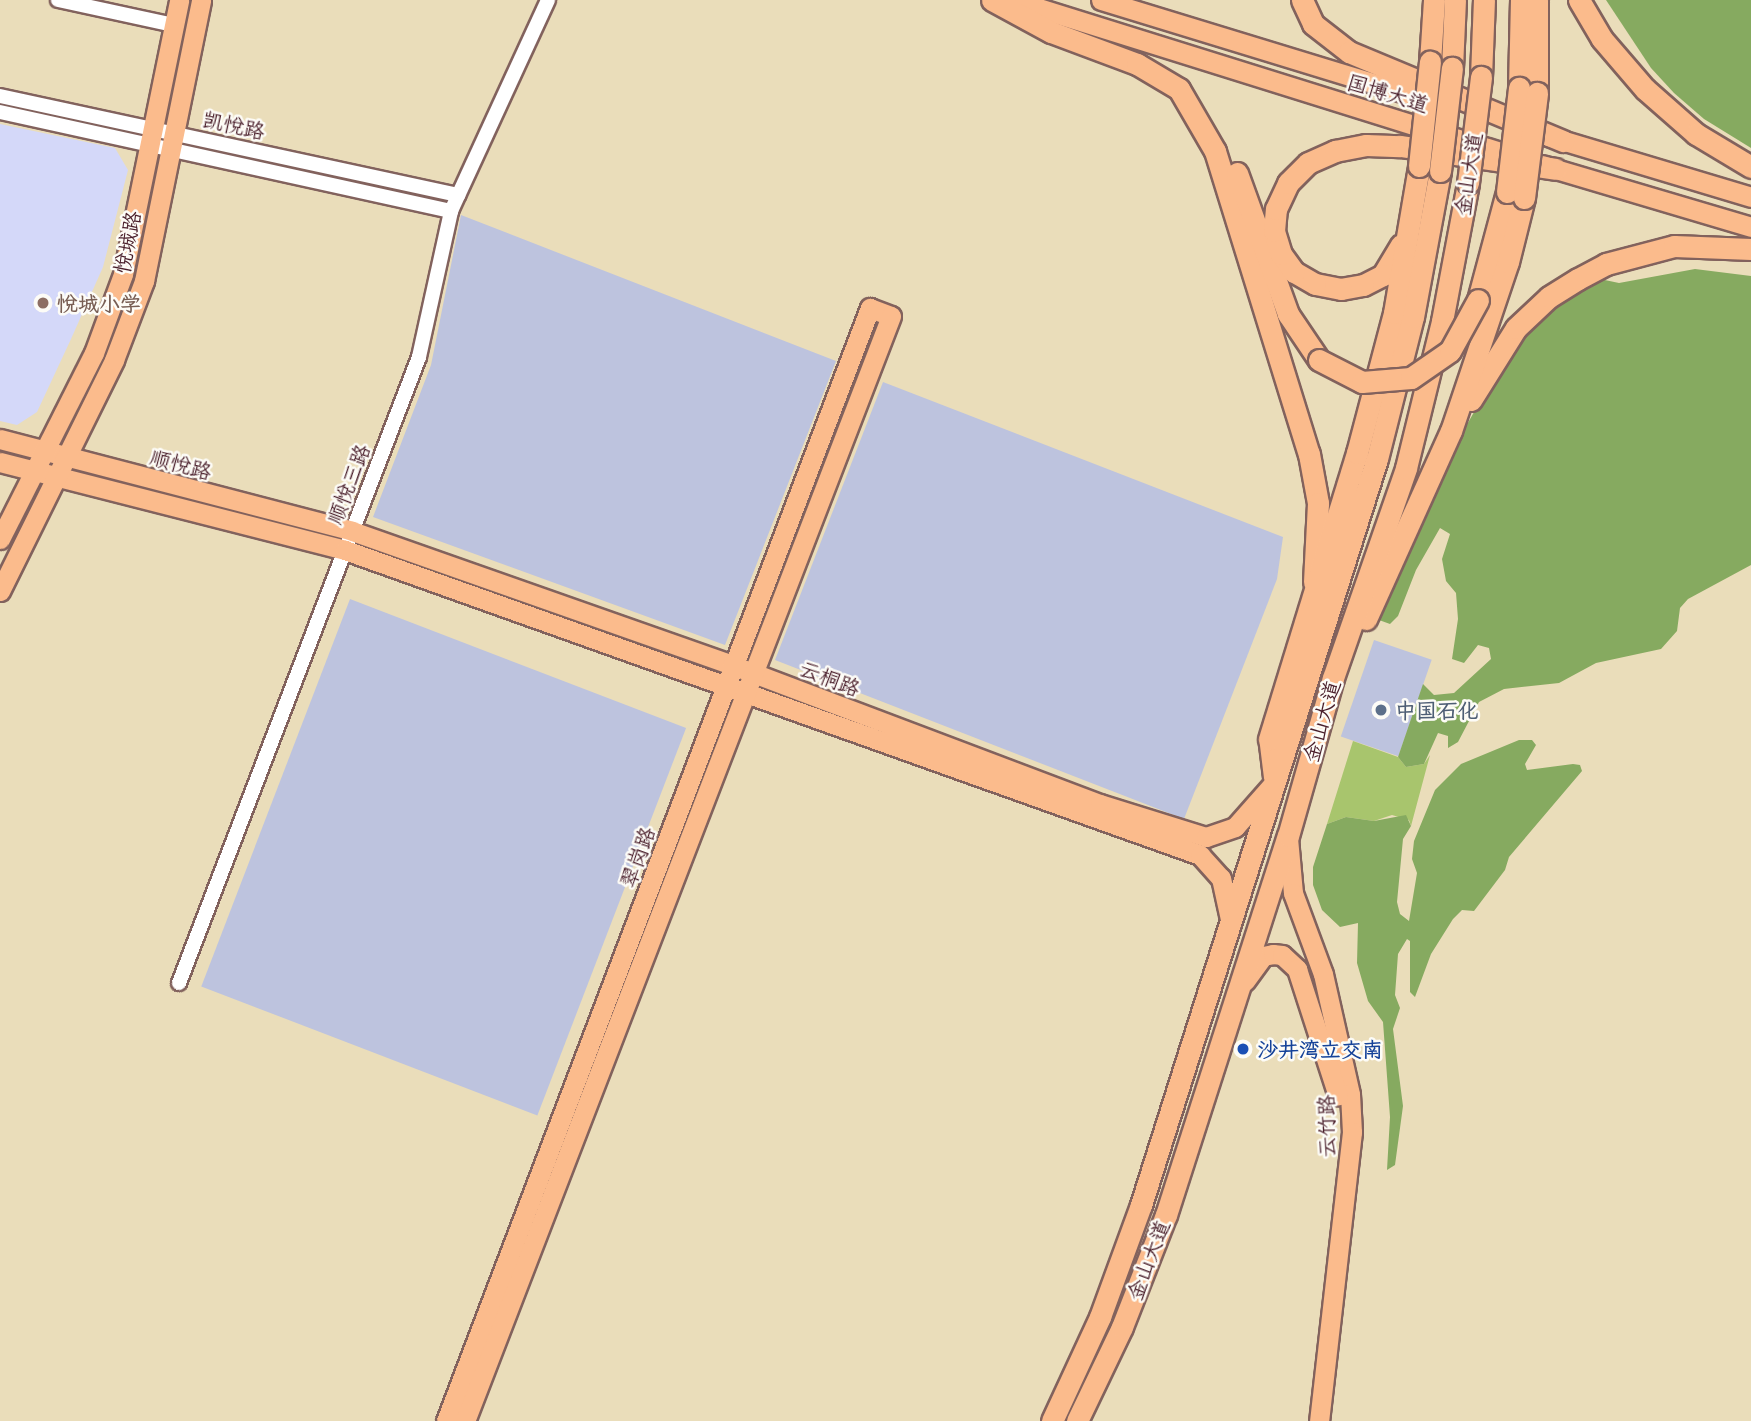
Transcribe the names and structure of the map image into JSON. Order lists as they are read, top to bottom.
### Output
{
  "streets": {
    "highway": ["金山大道"],
    "main road": [
      "国博大道",
      "悦城路",
      "顺悦路",
      "云桐路",
      "翠岗路",
      "云竹路"
    ],
    "street": ["凯悦路", "顺悦三路"]
  },
  "crossings": [
    ["凯悦路", "悦城路"],
    ["凯悦路", "顺悦三路"],
    ["金山大道", "云桐路"],
    ["金山大道", "云竹路"],
    ["悦城路", "顺悦路"],
    ["顺悦路", "顺悦三路"],
    ["顺悦路", "云桐路"],
    ["顺悦三路", "云桐路"],
    ["云桐路", "翠岗路"]
  ],
  "places": ["悦城小学", "中国石化", "沙井湾立交南"]
}
